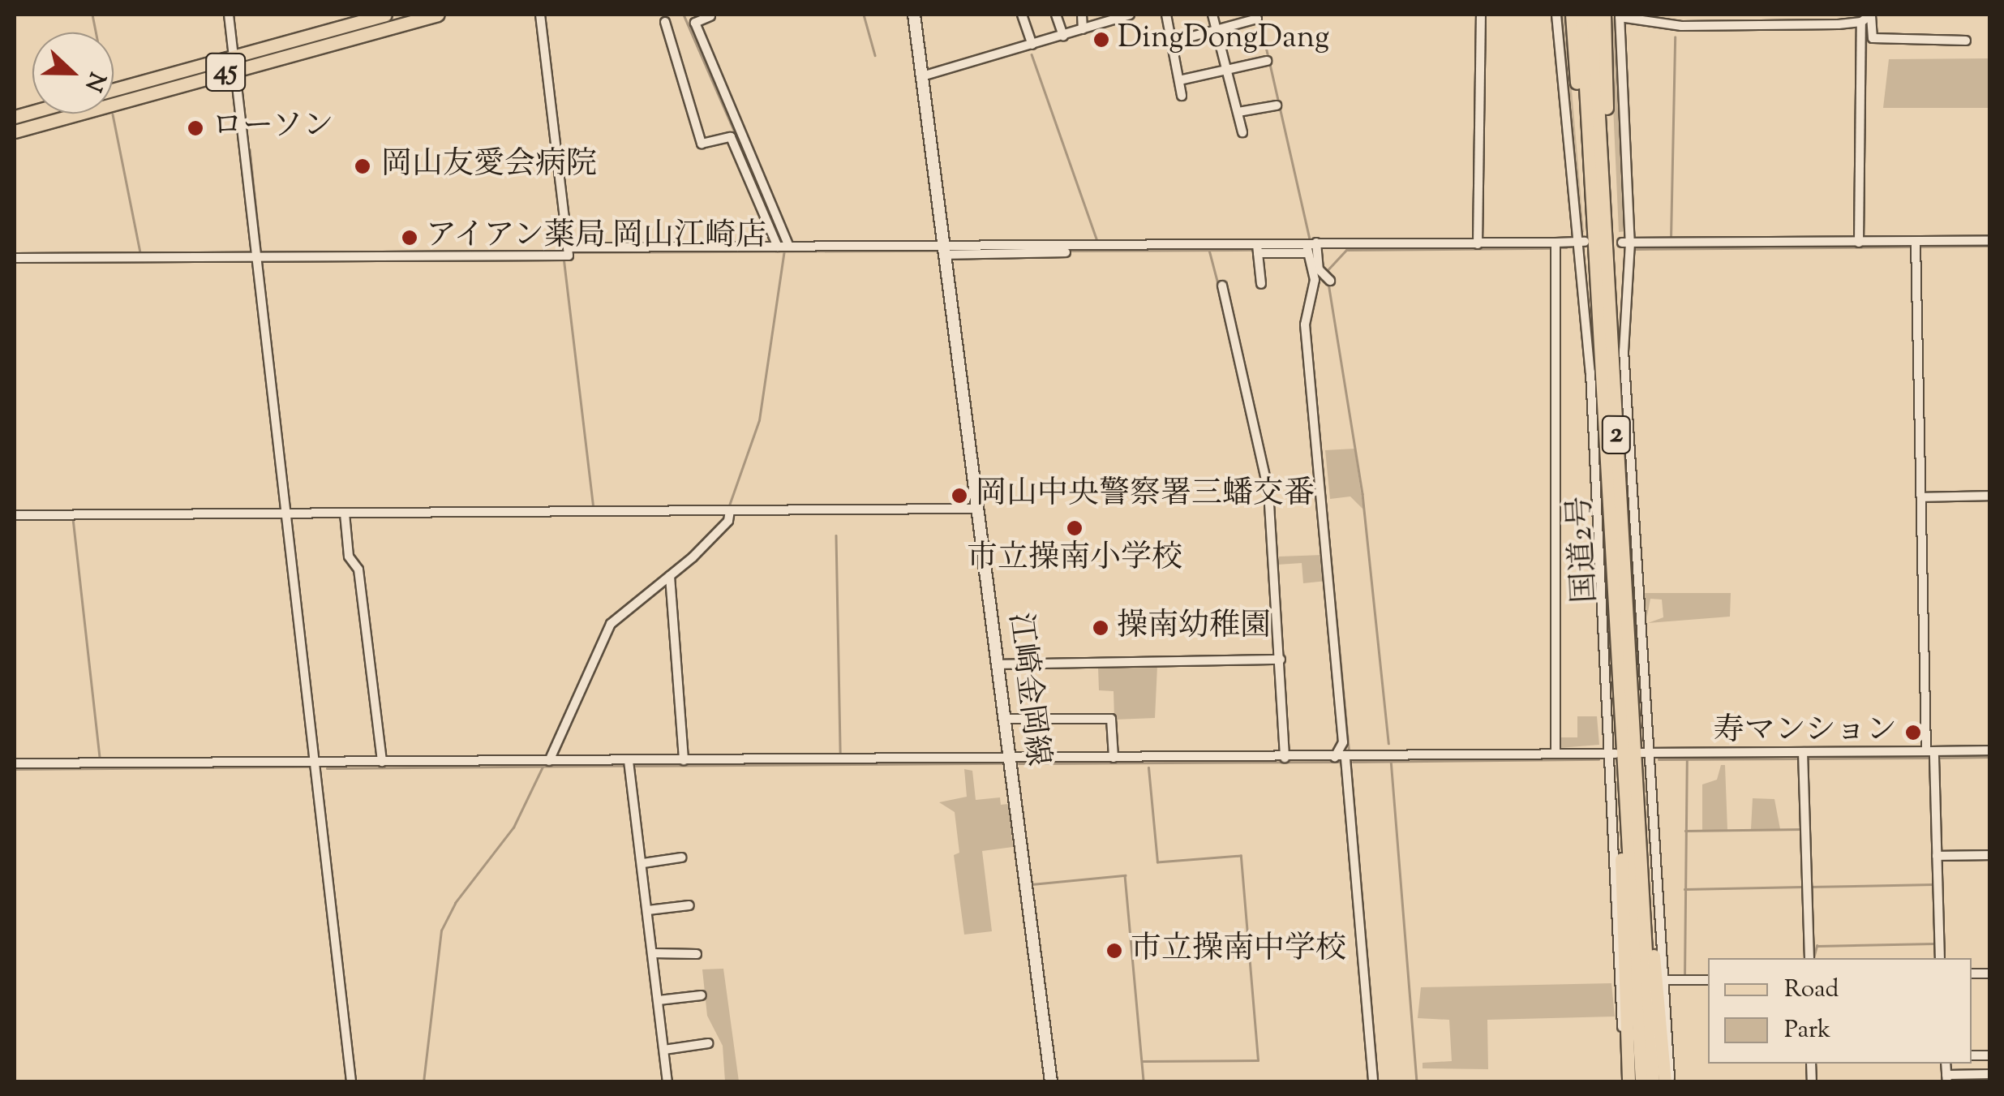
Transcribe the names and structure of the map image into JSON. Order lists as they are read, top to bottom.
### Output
{
  "streets": {
    "main road": [
      "45",
      "2",
      "国道2号",
      "江崎金岡線"
    ]
  },
  "places": [
    "DingDongDang",
    "ローソン",
    "岡山友愛会病院",
    "アイアン薬局 岡山江崎店",
    "岡山中央警察署三蟠交番",
    "市立操南小学校",
    "操南幼稚園",
    "寿マンション",
    "市立操南中学校"
  ],
  "legend": ["Road", "Park"],
  "north": "right"
}
